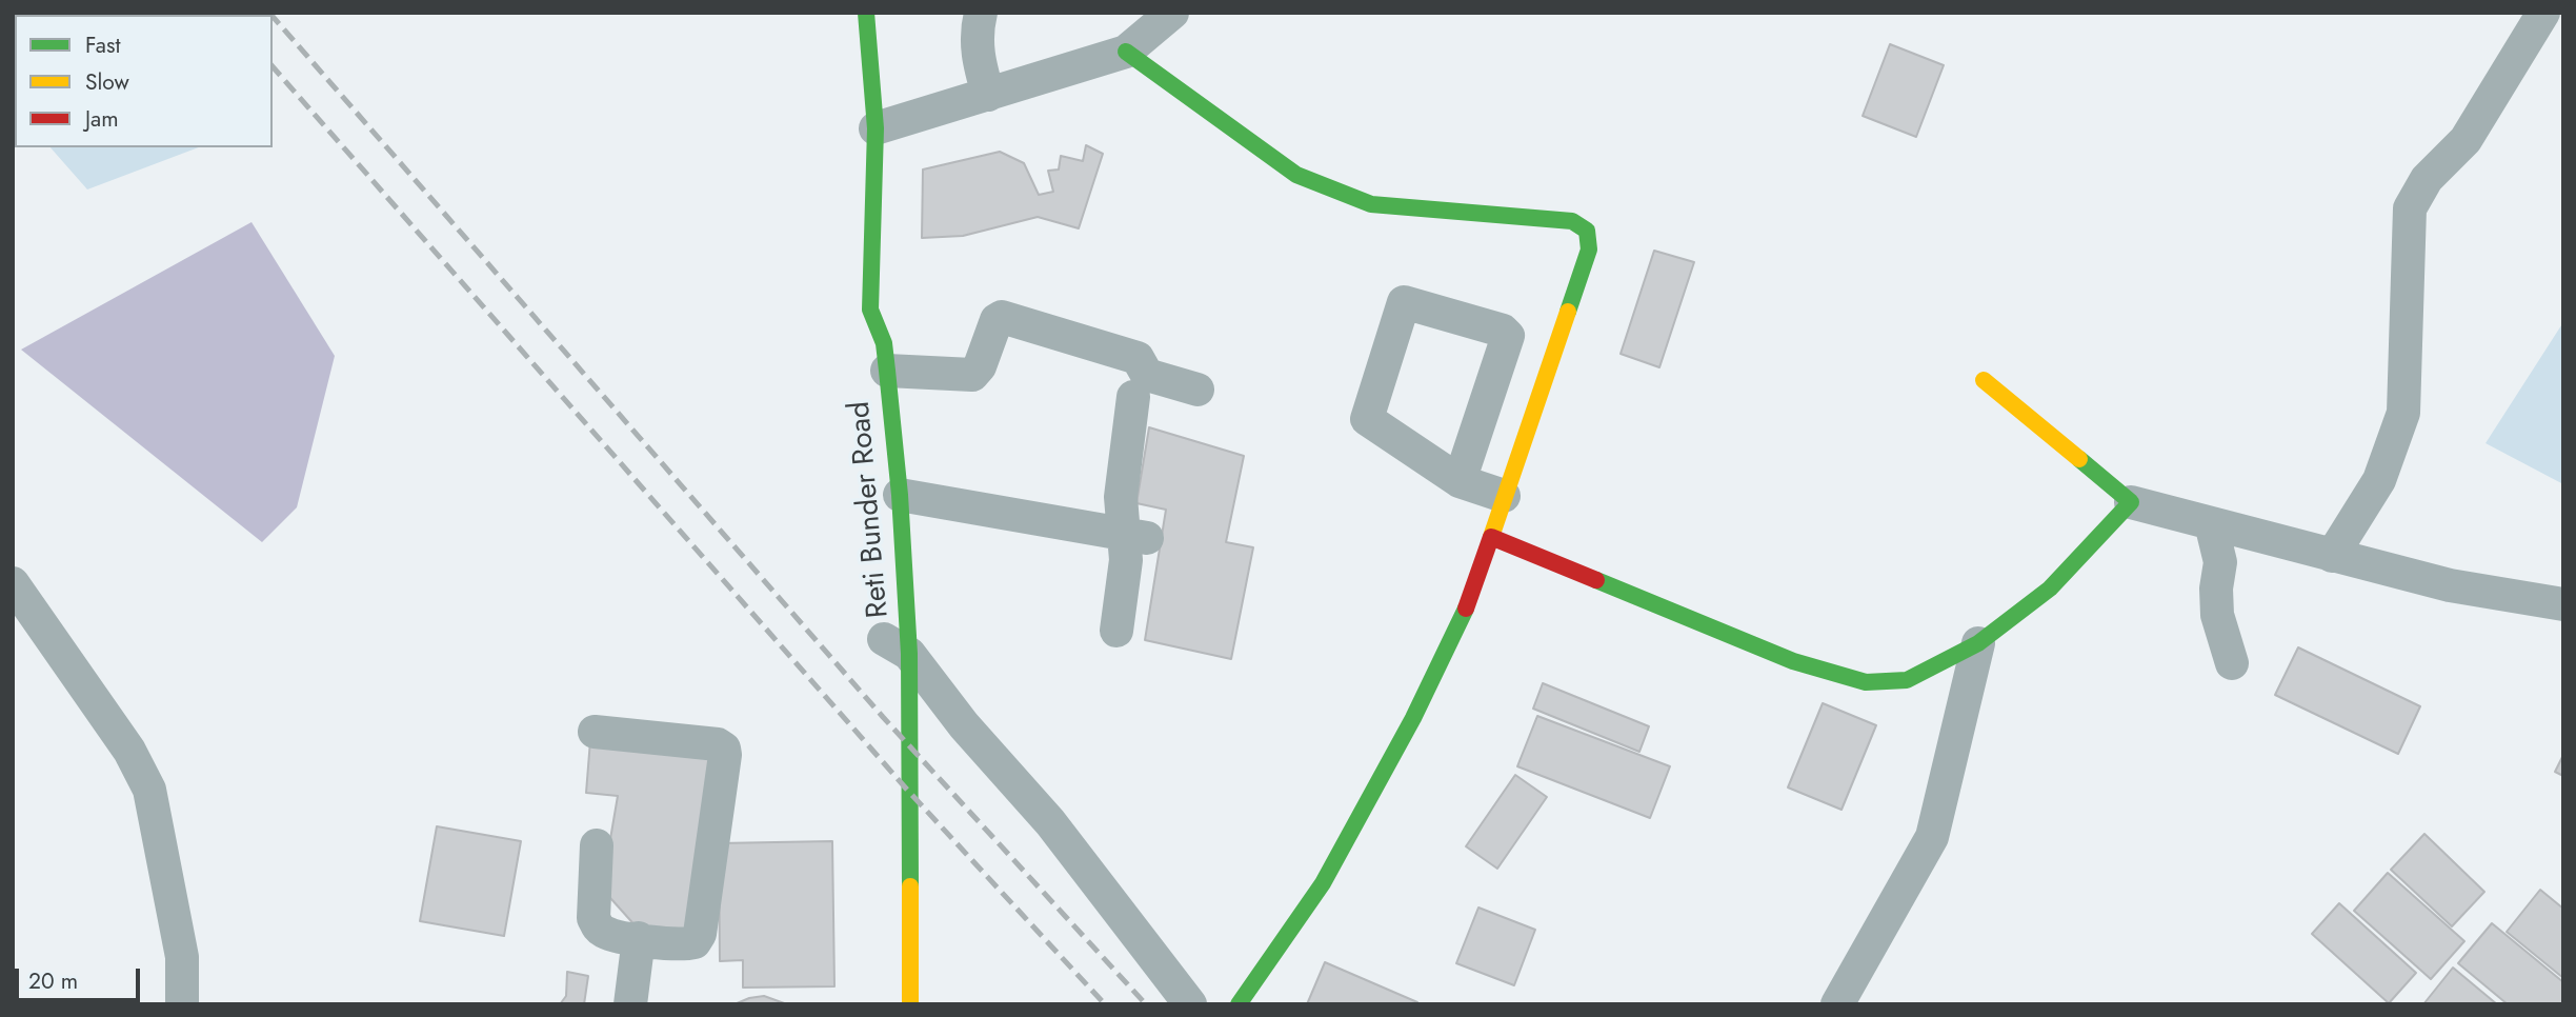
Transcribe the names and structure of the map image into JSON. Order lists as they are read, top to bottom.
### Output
{
  "streets": {
    "street": ["Reti Bunder Road"]
  },
  "legend": ["Fast", "Slow", "Jam"],
  "scale_bar": "20 m"
}
